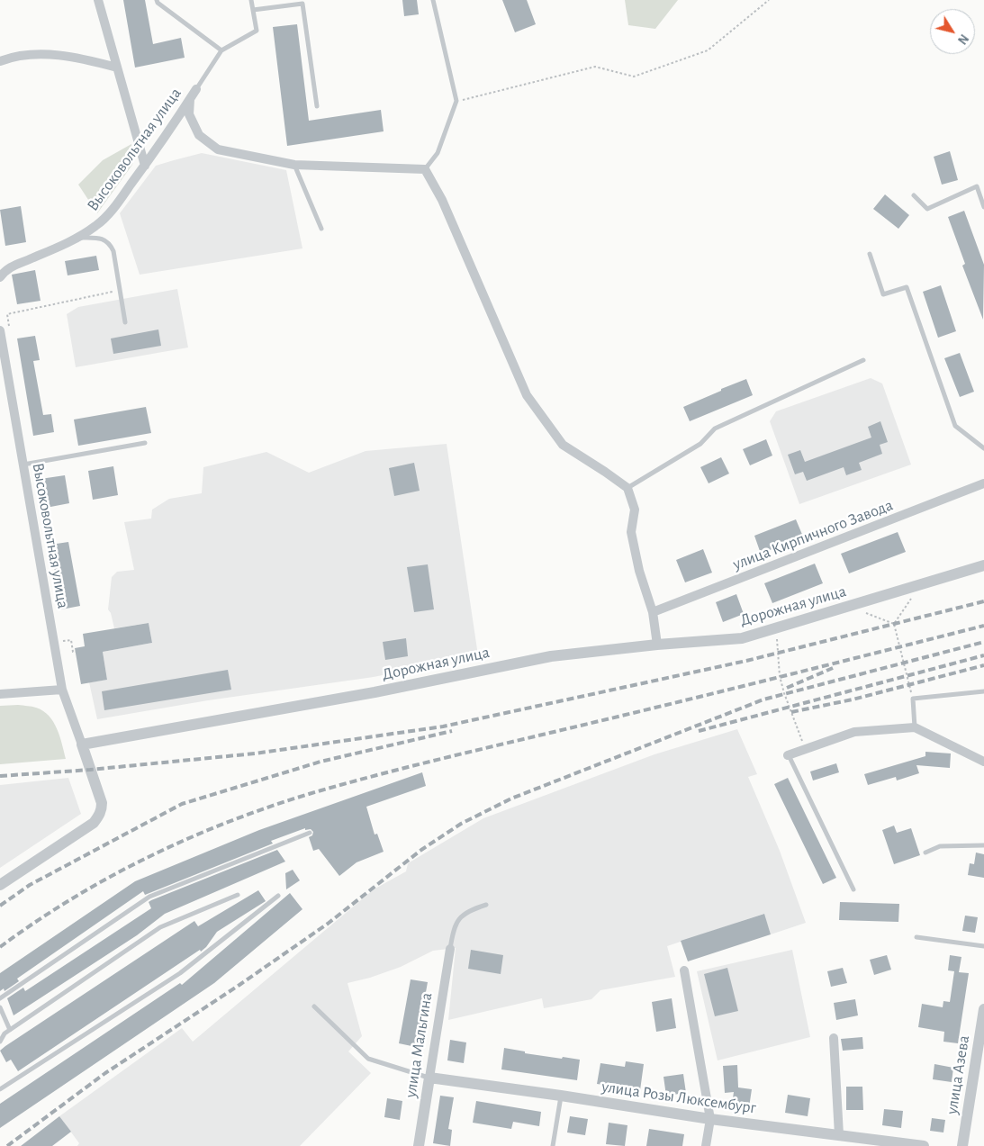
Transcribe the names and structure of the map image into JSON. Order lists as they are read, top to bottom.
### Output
{
  "streets": {
    "street": [
      "Высоковольтная улица",
      "улица Кирпичного Завода",
      "Дорожная улица",
      "улица Мальгина",
      "улица Азева",
      "улица Розы Люксембург"
    ]
  },
  "crossings": [
    ["Высоковольтная улица", "Дорожная улица"],
    ["улица Мальгина", "улица Розы Люксембург"]
  ],
  "north": "bottom right"
}
